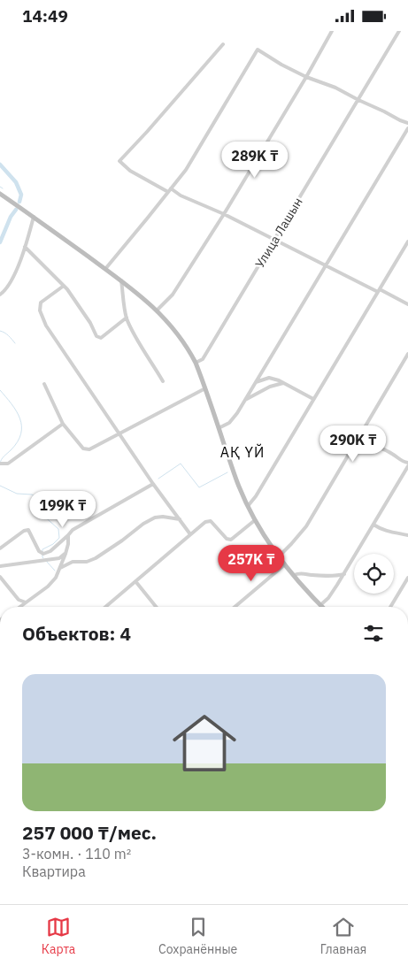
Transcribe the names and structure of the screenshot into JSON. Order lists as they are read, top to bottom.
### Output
{
  "streets": {
    "street": ["Улица Лашын"]
  },
  "districts": ["АҚ ҮЙ"],
  "page": {
    "status": "14:49",
    "price": [
      "289K ₸",
      "290K ₸",
      "199K ₸",
      "257K ₸"
    ],
    "heading": "Объектов: 4",
    "list": [
      {
        "name": "257 000 ₸/мес.",
        "note": "3-комн. · 110 m² · Квартира"
      }
    ],
    "tabs": ["Карта", "Сохранённые", "Главная"]
  }
}
